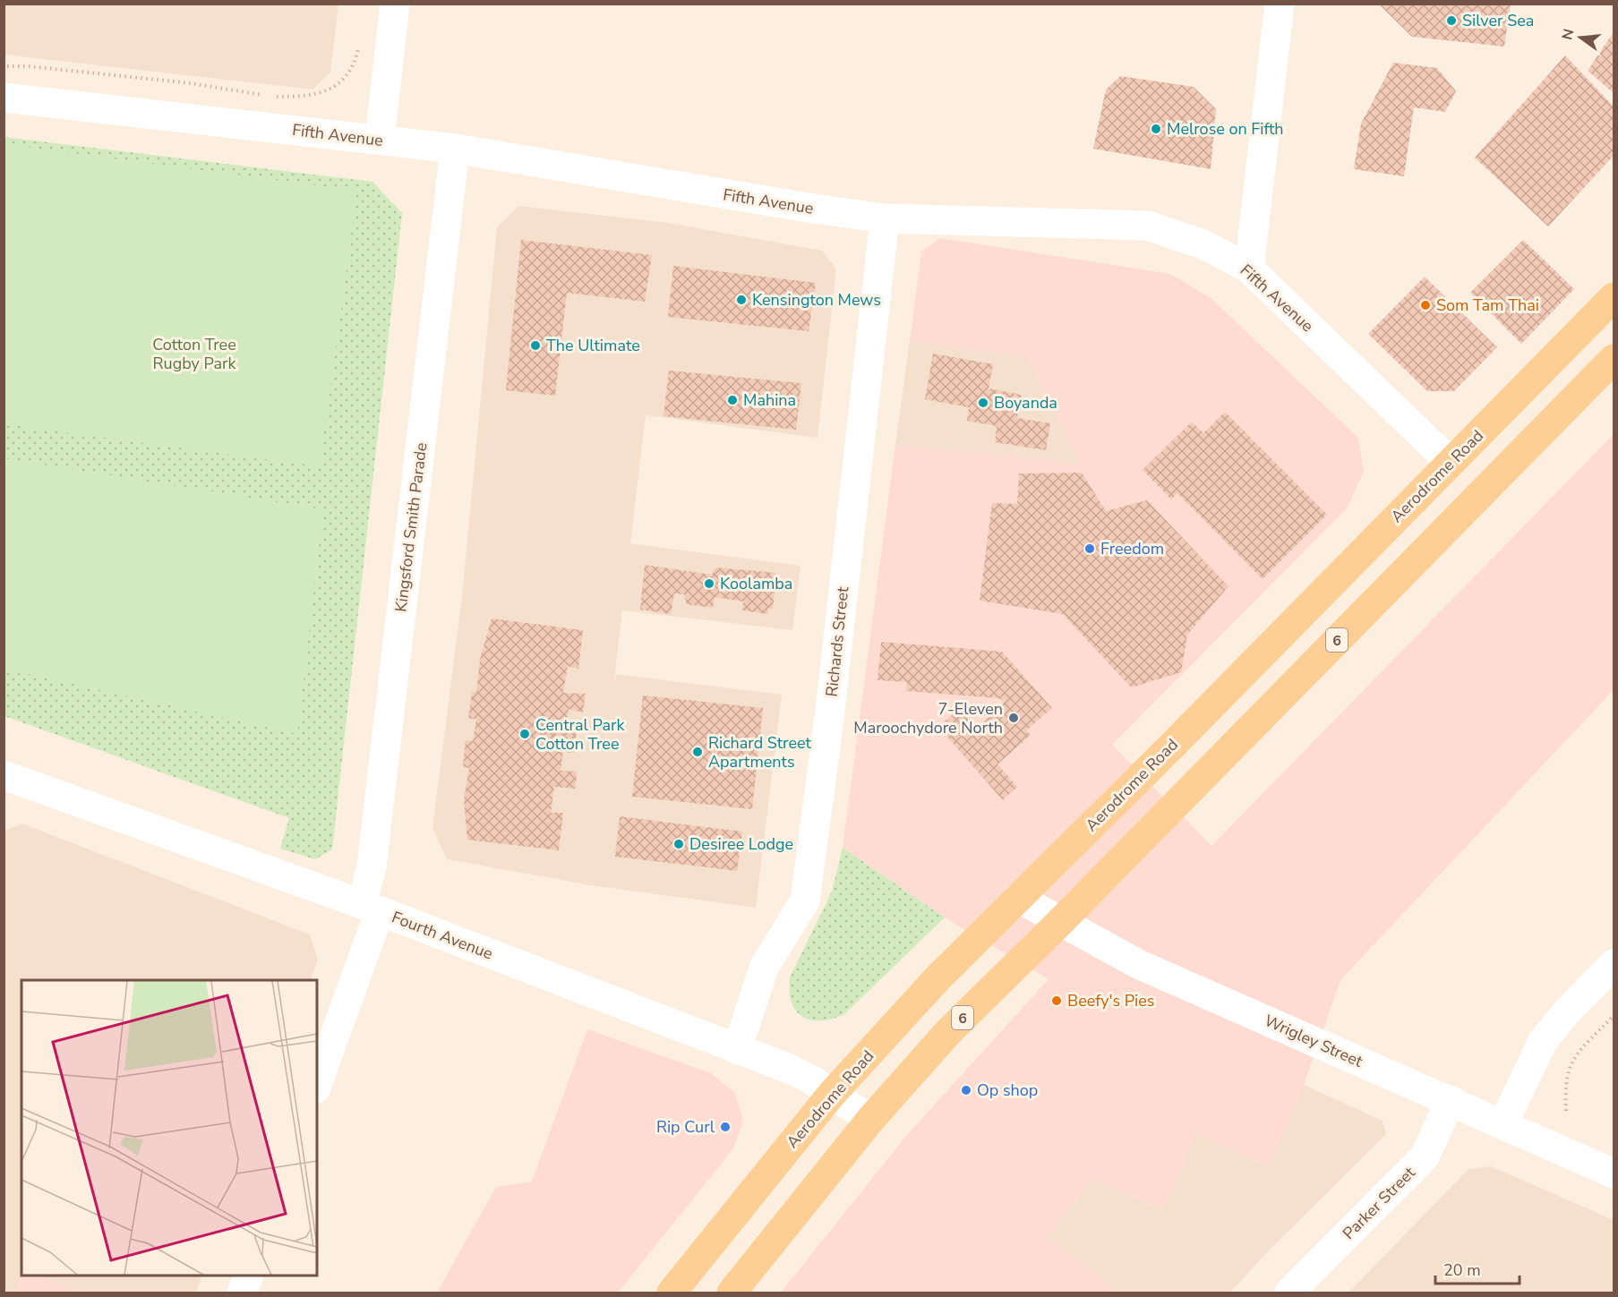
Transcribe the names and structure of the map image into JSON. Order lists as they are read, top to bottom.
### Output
{
  "streets": {
    "main road": ["Aerodrome Road", "6"],
    "street": [
      "Fifth Avenue",
      "Kingsford Smith Parade",
      "Richards Street",
      "Fourth Avenue",
      "Wrigley Street",
      "Parker Street"
    ]
  },
  "crossings": [
    ["Fifth Avenue", "Aerodrome Road"],
    ["Fifth Avenue", "Kingsford Smith Parade"],
    ["Fifth Avenue", "Richards Street"],
    ["Aerodrome Road", "Fourth Avenue"],
    ["Aerodrome Road", "Wrigley Street"],
    ["Kingsford Smith Parade", "Fourth Avenue"],
    ["6", "Fourth Avenue"],
    ["6", "Wrigley Street"],
    ["Richards Street", "Fourth Avenue"],
    ["Wrigley Street", "Parker Street"]
  ],
  "parks": ["Cotton Tree Rugby Park"],
  "places": [
    "Silver Sea",
    "Melrose on Fifth",
    "Kensington Mews",
    "Som Tam Thai",
    "The Ultimate",
    "Mahina",
    "Boyanda",
    "Freedom",
    "Koolamba",
    "7-Eleven Maroochydore North",
    "Central Park Cotton Tree",
    "Richard Street Apartments",
    "Desiree Lodge",
    "Beefy's Pies",
    "Op shop",
    "Rip Curl"
  ],
  "scale_bar": "20 m",
  "north": "left"
}
